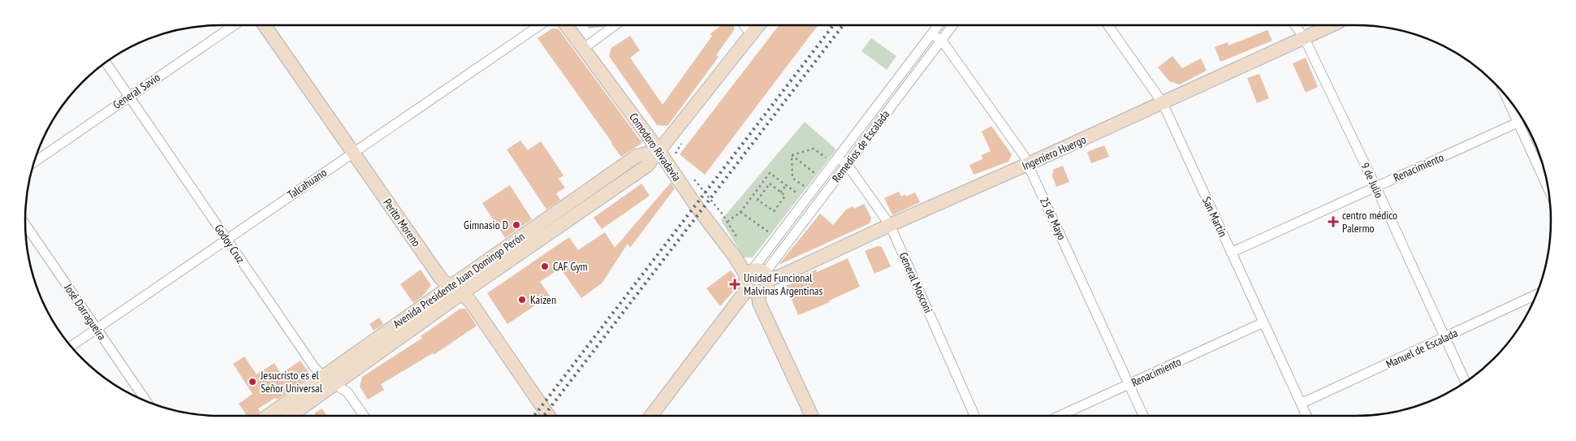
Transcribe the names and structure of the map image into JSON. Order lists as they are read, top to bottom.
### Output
{
  "streets": {
    "street": [
      "General Savio",
      "Remedios de Escalada",
      "Comodoro Rivadavia",
      "Ingeniero Huergo",
      "Renacimiento",
      "9 de Julio",
      "Talcahuano",
      "San Martín",
      "25 de Mayo",
      "Perito Moreno",
      "Godoy Cruz",
      "Avenida Presidente Juan Domingo Perón",
      "General Mosconi",
      "José Darragueira",
      "Manuel de Escalada"
    ]
  },
  "crossings": [
    ["General Savio", "Godoy Cruz"],
    ["Remedios de Escalada", "Comodoro Rivadavia"],
    ["Remedios de Escalada", "Ingeniero Huergo"],
    ["Remedios de Escalada", "25 de Mayo"],
    ["Remedios de Escalada", "General Mosconi"],
    ["Comodoro Rivadavia", "Avenida Presidente Juan Domingo Perón"],
    ["Ingeniero Huergo", "9 de Julio"],
    ["Ingeniero Huergo", "San Martín"],
    ["Ingeniero Huergo", "25 de Mayo"],
    ["Ingeniero Huergo", "General Mosconi"],
    ["Renacimiento", "9 de Julio"],
    ["Renacimiento", "San Martín"],
    ["Renacimiento", "25 de Mayo"],
    ["9 de Julio", "Manuel de Escalada"],
    ["Talcahuano", "Perito Moreno"],
    ["Talcahuano", "Godoy Cruz"],
    ["Talcahuano", "José Darragueira"],
    ["San Martín", "Manuel de Escalada"],
    ["Perito Moreno", "Avenida Presidente Juan Domingo Perón"],
    ["Godoy Cruz", "Avenida Presidente Juan Domingo Perón"]
  ],
  "places": {
    "health": ["centro médico Palermo", "Unidad Funcional Malvinas Argentinas"],
    "other": [
      "Gimnasio D",
      "CAF Gym",
      "Kaizen",
      "Jesucristo es el Señor Universal"
    ]
  }
}
